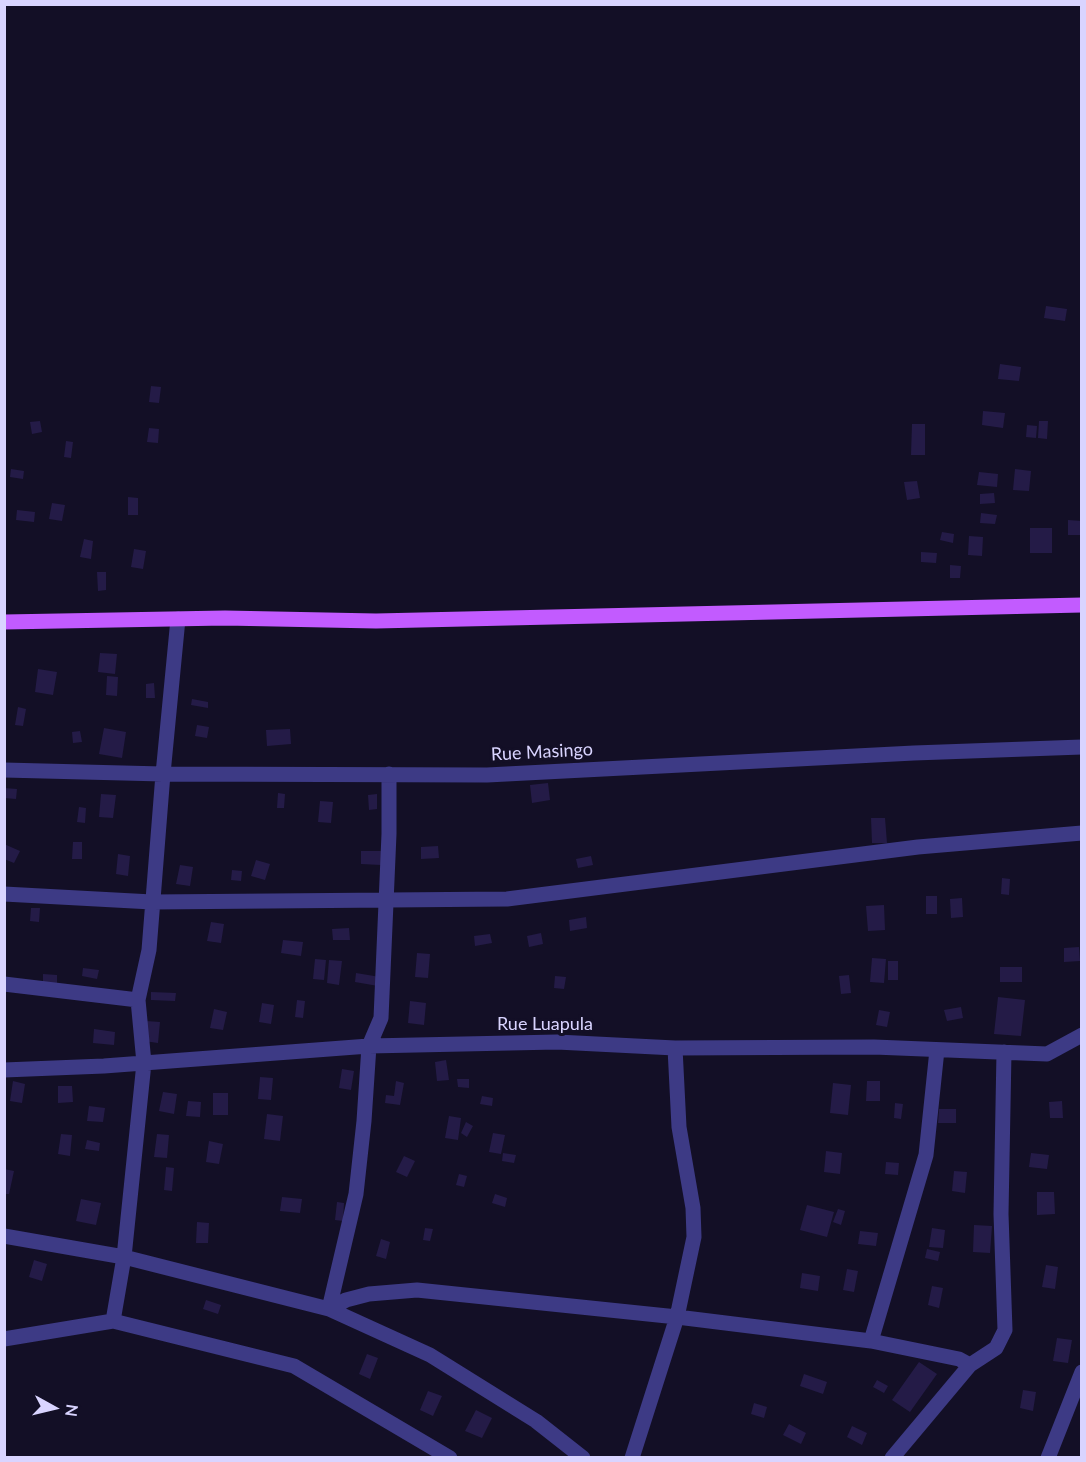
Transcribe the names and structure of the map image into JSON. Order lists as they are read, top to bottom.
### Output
{
  "streets": {
    "street": ["Rue Masingo", "Rue Luapula"]
  },
  "north": "right"
}
